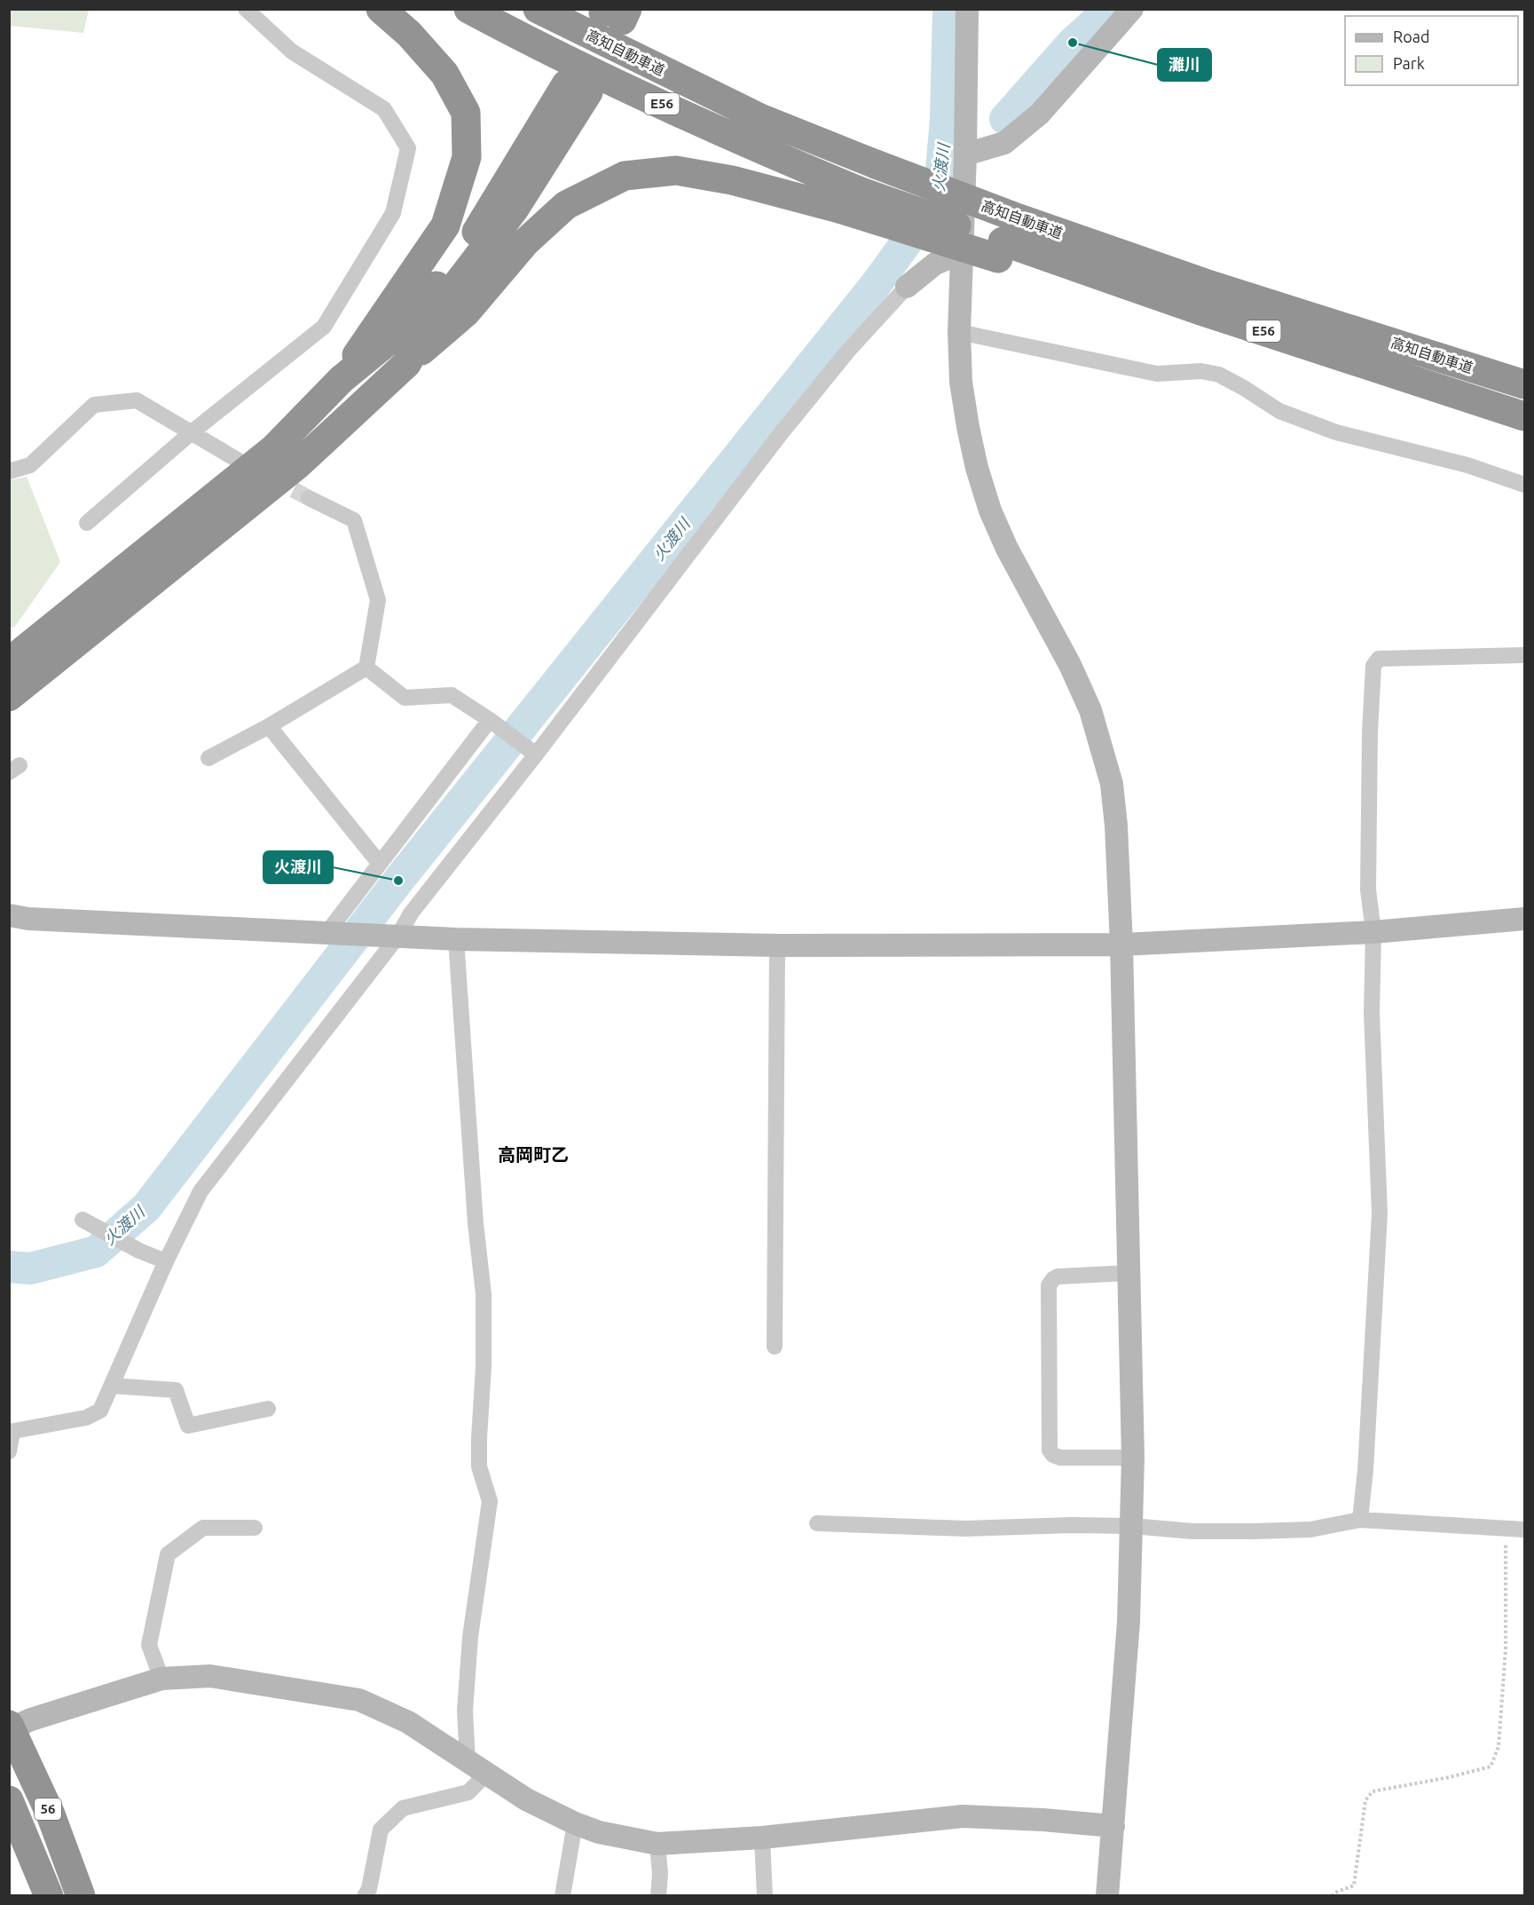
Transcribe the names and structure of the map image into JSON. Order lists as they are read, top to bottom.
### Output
{
  "streets": {
    "highway": ["高知自動車道", "E56", "56"]
  },
  "districts": ["高岡町乙"],
  "water": ["火渡川"],
  "places": ["灘川", "火渡川"],
  "legend": ["Road", "Park"]
}
